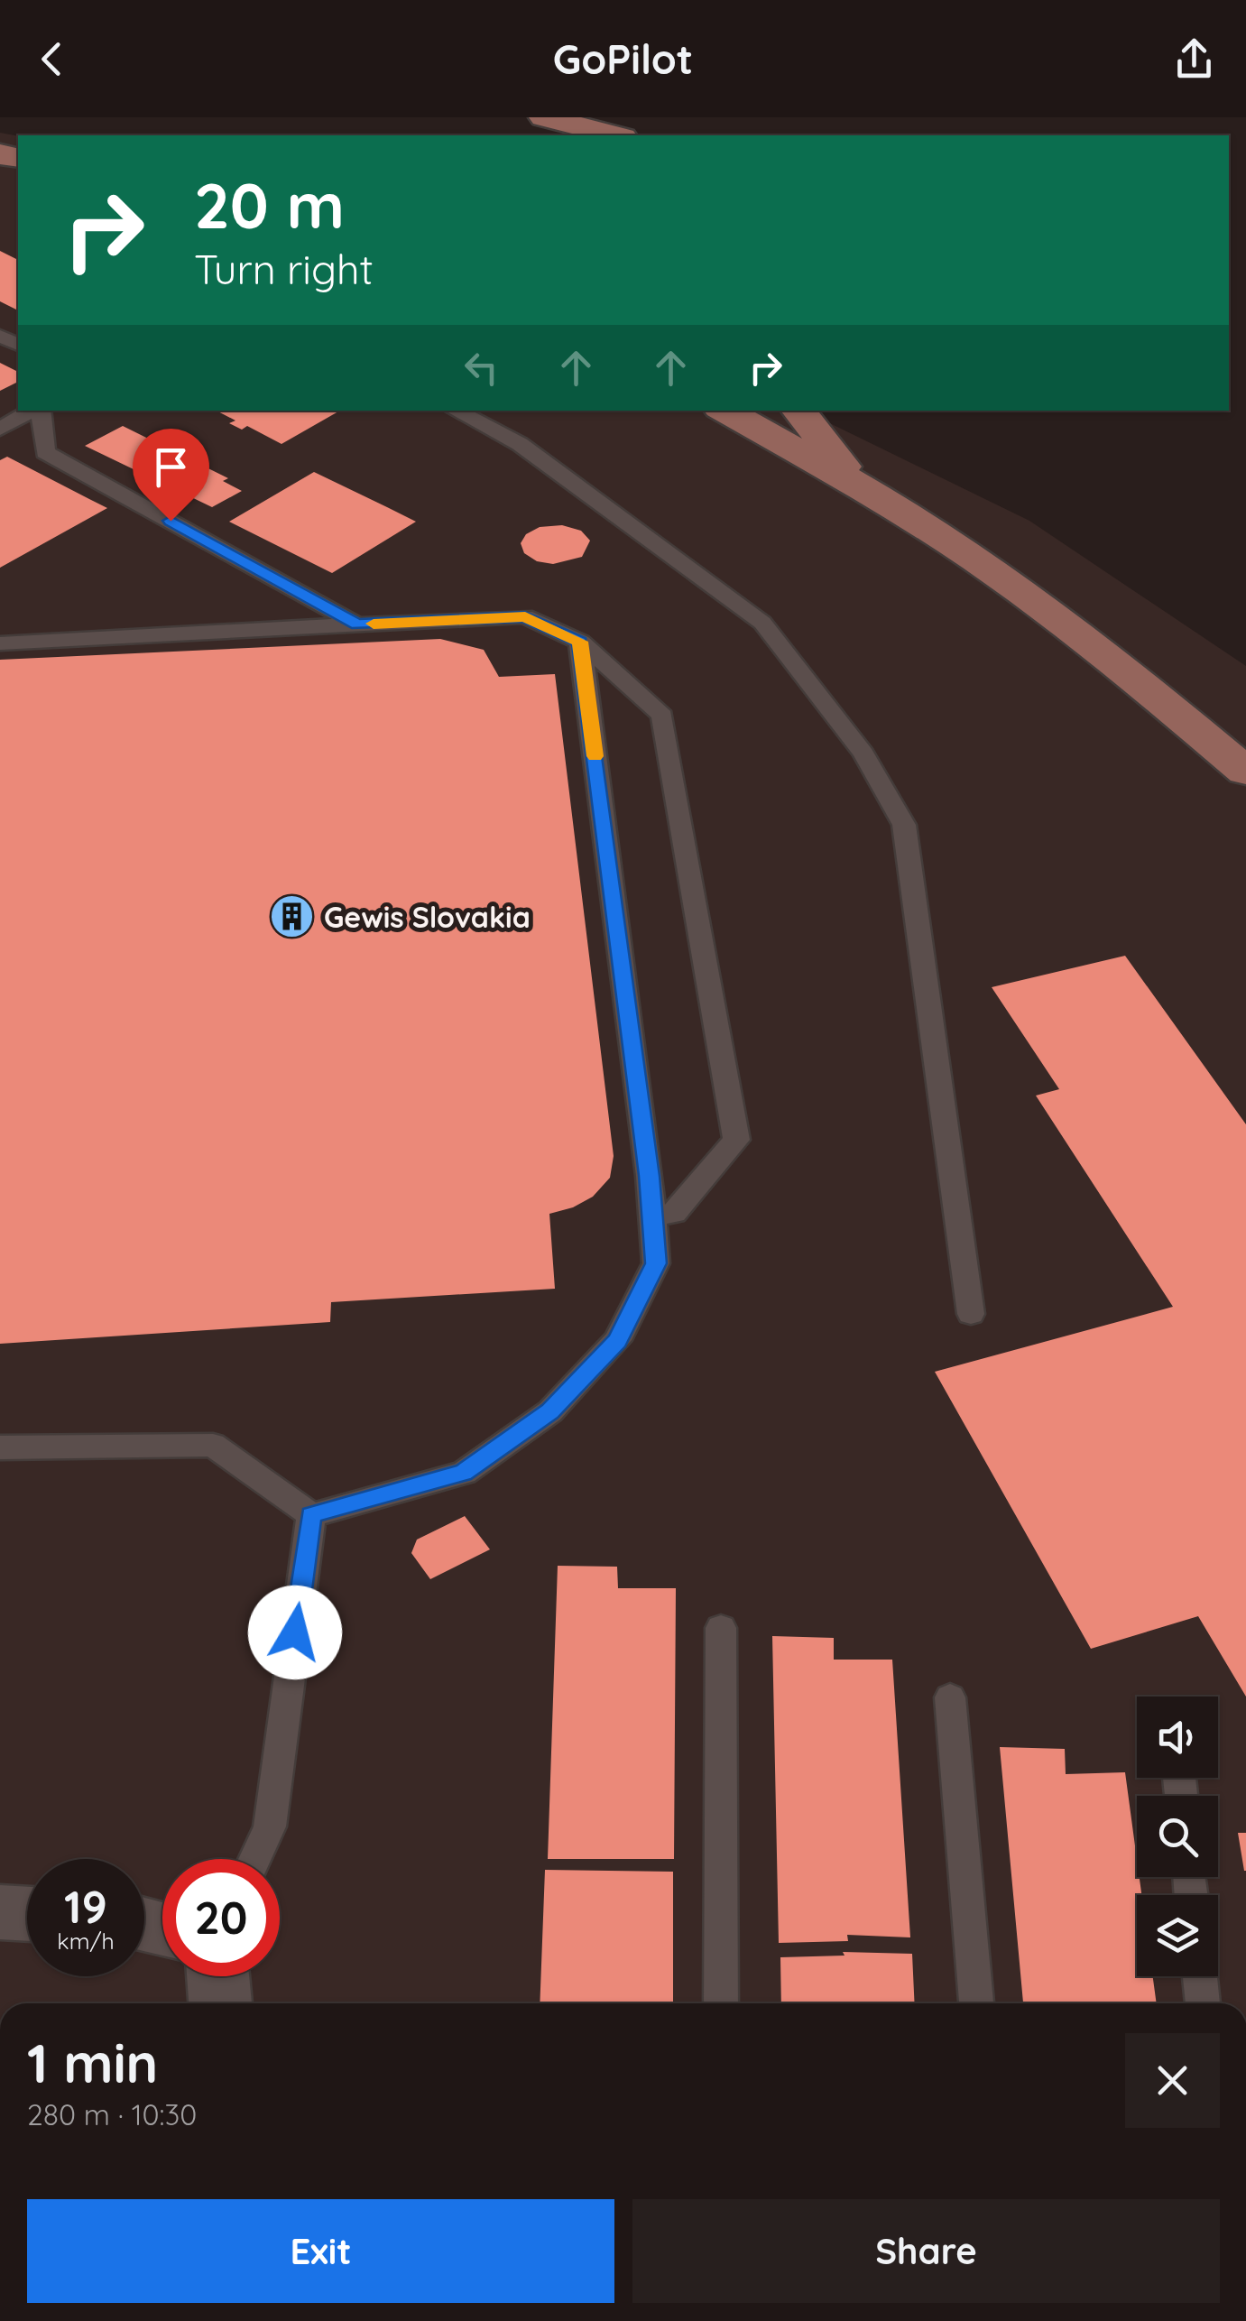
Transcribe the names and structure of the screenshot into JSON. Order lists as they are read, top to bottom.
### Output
{
  "places": {
    "building": ["Gewis Slovakia"]
  },
  "page": {
    "header": "GoPilot",
    "turn": ["20 m", "Turn right"],
    "speed": "19 km/h",
    "limit": "20",
    "heading": ["1 min", "280 m · 10:30"],
    "buttons": ["Exit", "Share"]
  }
}
